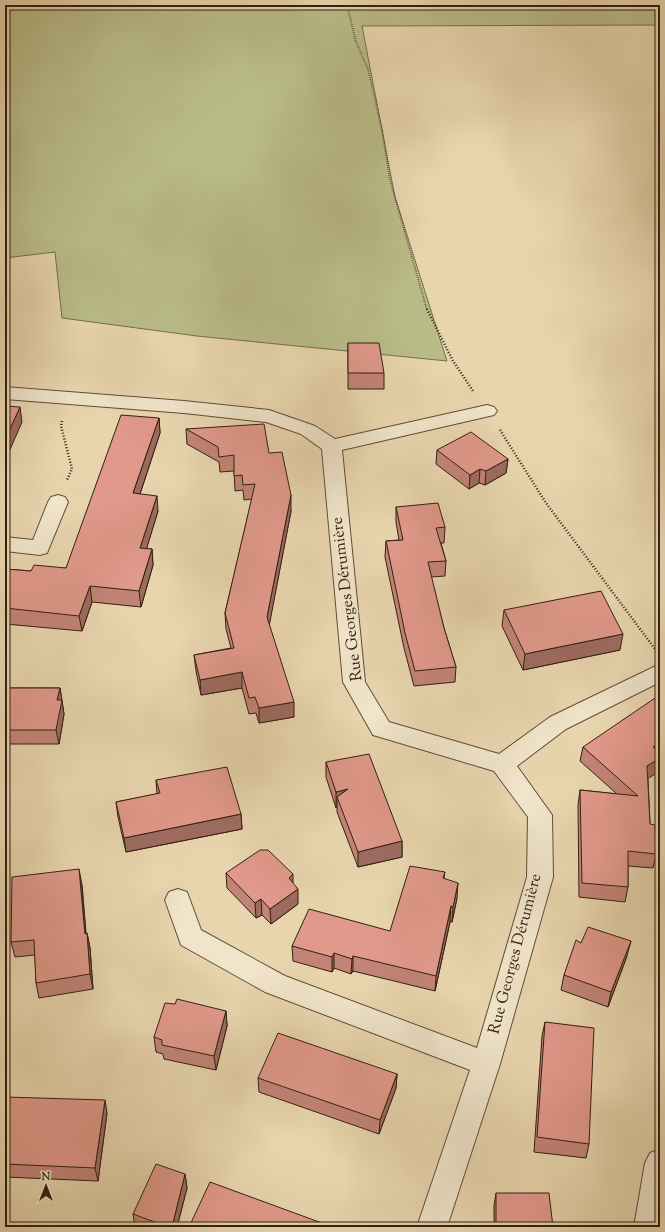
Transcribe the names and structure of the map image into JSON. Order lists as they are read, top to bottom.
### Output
{
  "streets": {
    "street": ["Rue Georges Dérumière"]
  },
  "north": "top"
}
